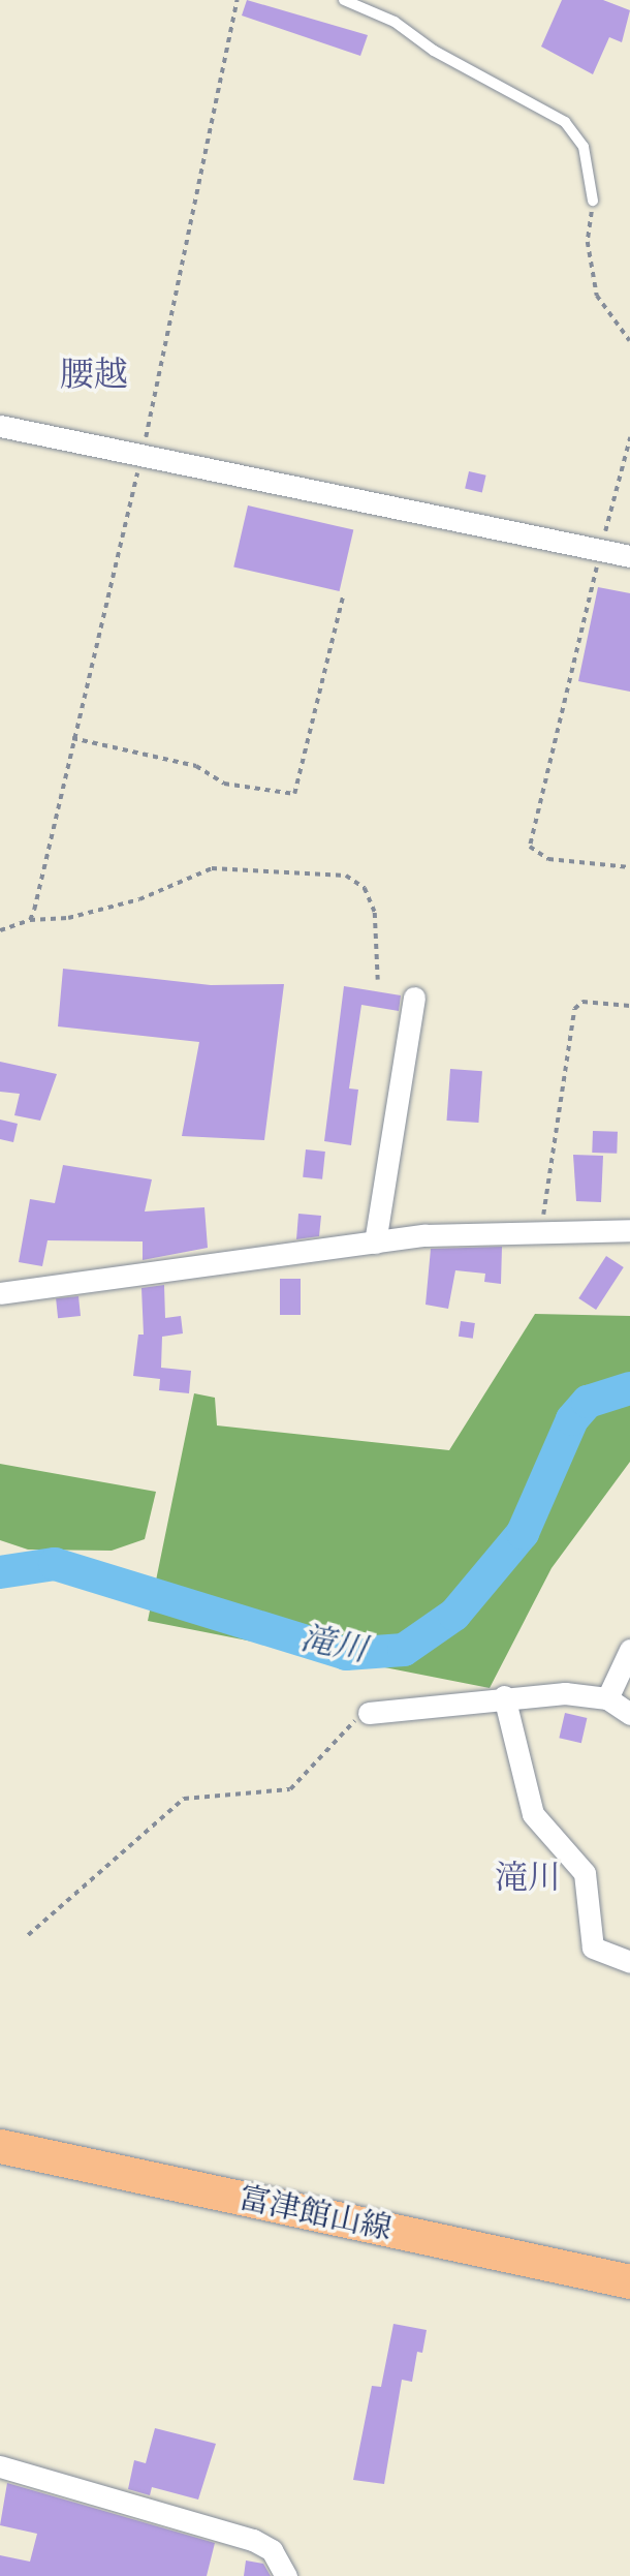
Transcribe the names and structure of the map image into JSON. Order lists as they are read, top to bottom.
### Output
{
  "streets": {
    "main road": ["富津館山線"]
  },
  "districts": ["腰越", "滝川"],
  "water": ["滝川"]
}
